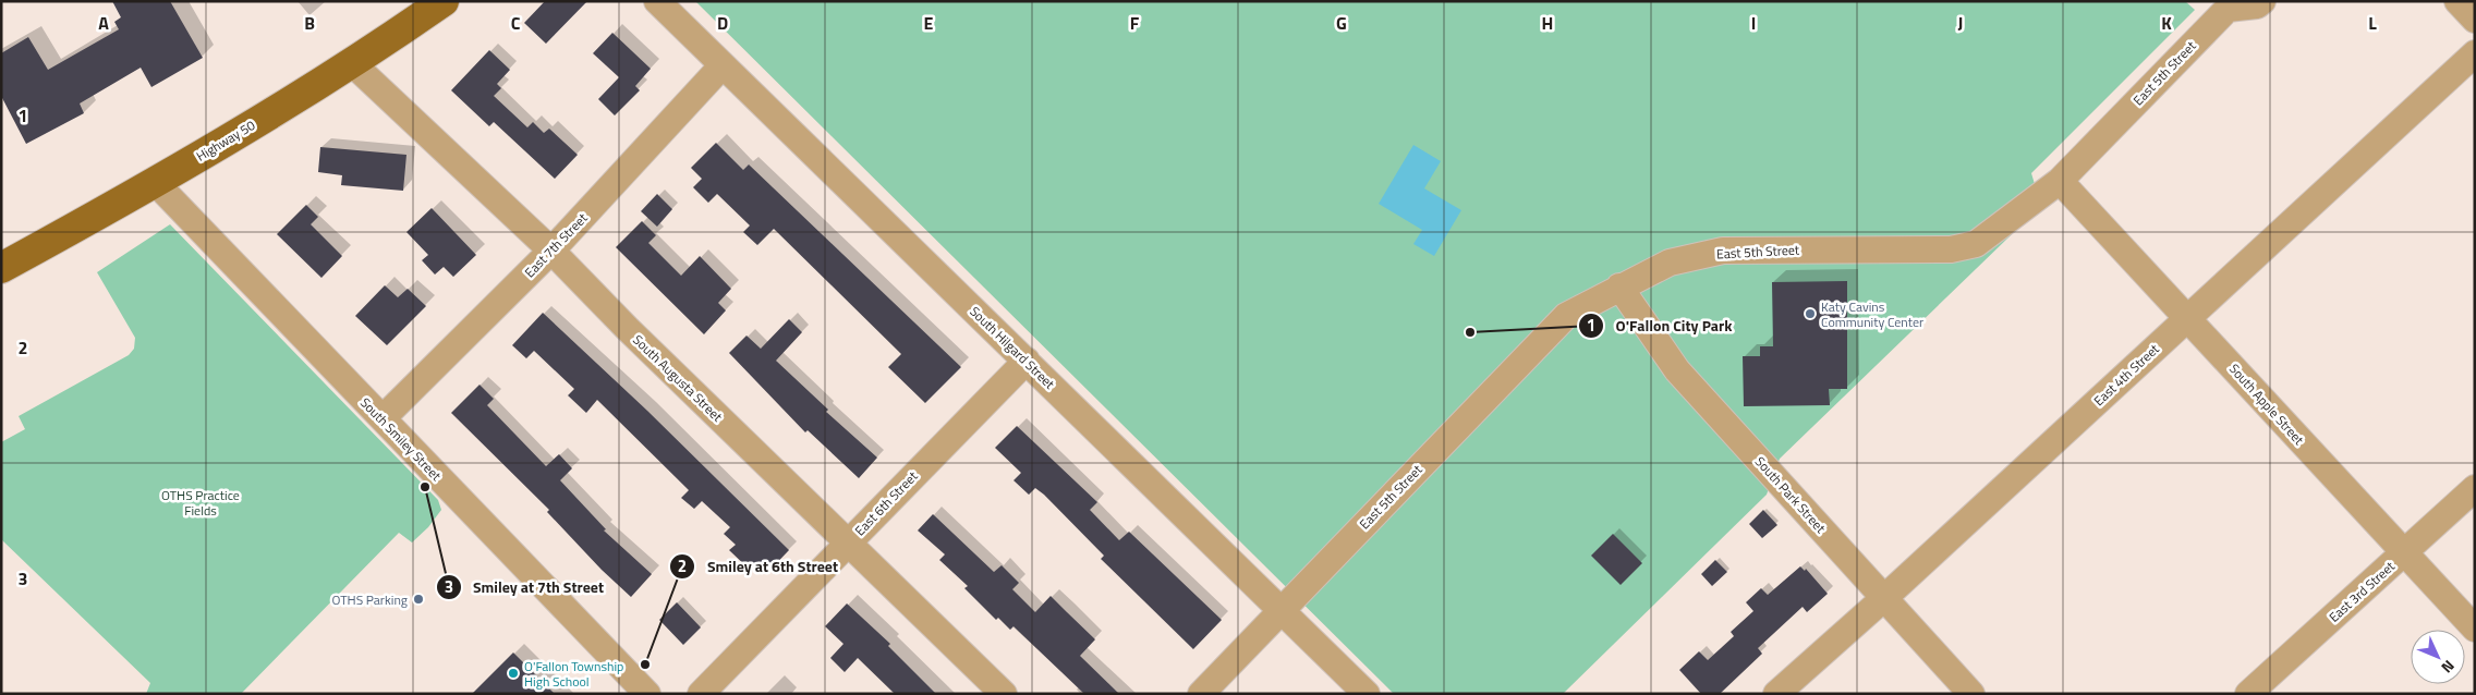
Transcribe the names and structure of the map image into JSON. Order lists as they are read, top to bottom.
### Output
{
  "streets": {
    "main road": ["Highway 50"],
    "street": [
      "East 5th Street",
      "East 7th Street",
      "South Hilgard Street",
      "East 4th Street",
      "South Augusta Street",
      "South Apple Street",
      "South Smiley Street",
      "South Park Street",
      "East 6th Street",
      "East 3rd Street"
    ]
  },
  "crossings": [
    ["East 5th Street", "South Hilgard Street"],
    ["East 5th Street", "South Apple Street"],
    ["East 5th Street", "South Park Street"],
    ["Highway 50", "South Augusta Street"],
    ["Highway 50", "South Smiley Street"],
    ["East 7th Street", "South Hilgard Street"],
    ["East 7th Street", "South Augusta Street"],
    ["East 7th Street", "South Smiley Street"],
    ["South Hilgard Street", "East 6th Street"],
    ["East 4th Street", "South Apple Street"],
    ["East 4th Street", "South Park Street"],
    ["South Augusta Street", "East 6th Street"],
    ["South Apple Street", "East 3rd Street"]
  ],
  "parks": ["OTHS Practice Fields"],
  "places": [
    "Katy Cavins Community Center",
    "O'Fallon City Park",
    "Smiley at 7th Street",
    "OTHS Parking",
    "Smiley at 6th Street",
    "O'Fallon Township High School"
  ],
  "north": "bottom right",
  "grid": {
    "columns": [
      "A",
      "B",
      "C",
      "D",
      "E",
      "F",
      "G",
      "H",
      "I",
      "J",
      "K",
      "L"
    ],
    "rows": ["1", "2", "3"]
  }
}
